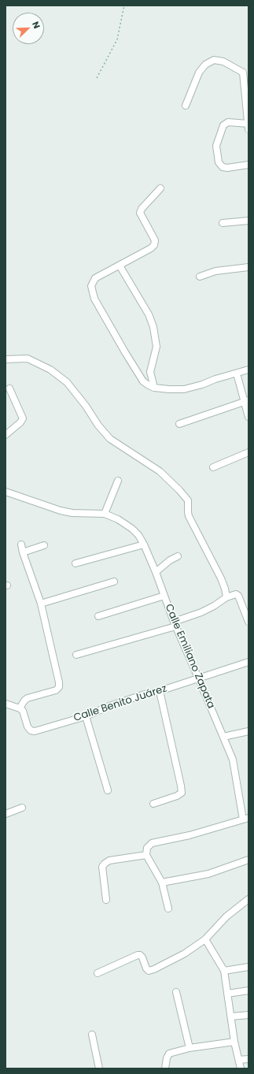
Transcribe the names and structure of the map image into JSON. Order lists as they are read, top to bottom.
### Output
{
  "streets": {
    "street": ["Calle Emiliano Zapata", "Calle Benito Juárez"]
  },
  "crossings": [
    ["Calle Emiliano Zapata", "Calle Benito Juárez"]
  ],
  "north": "top right"
}
